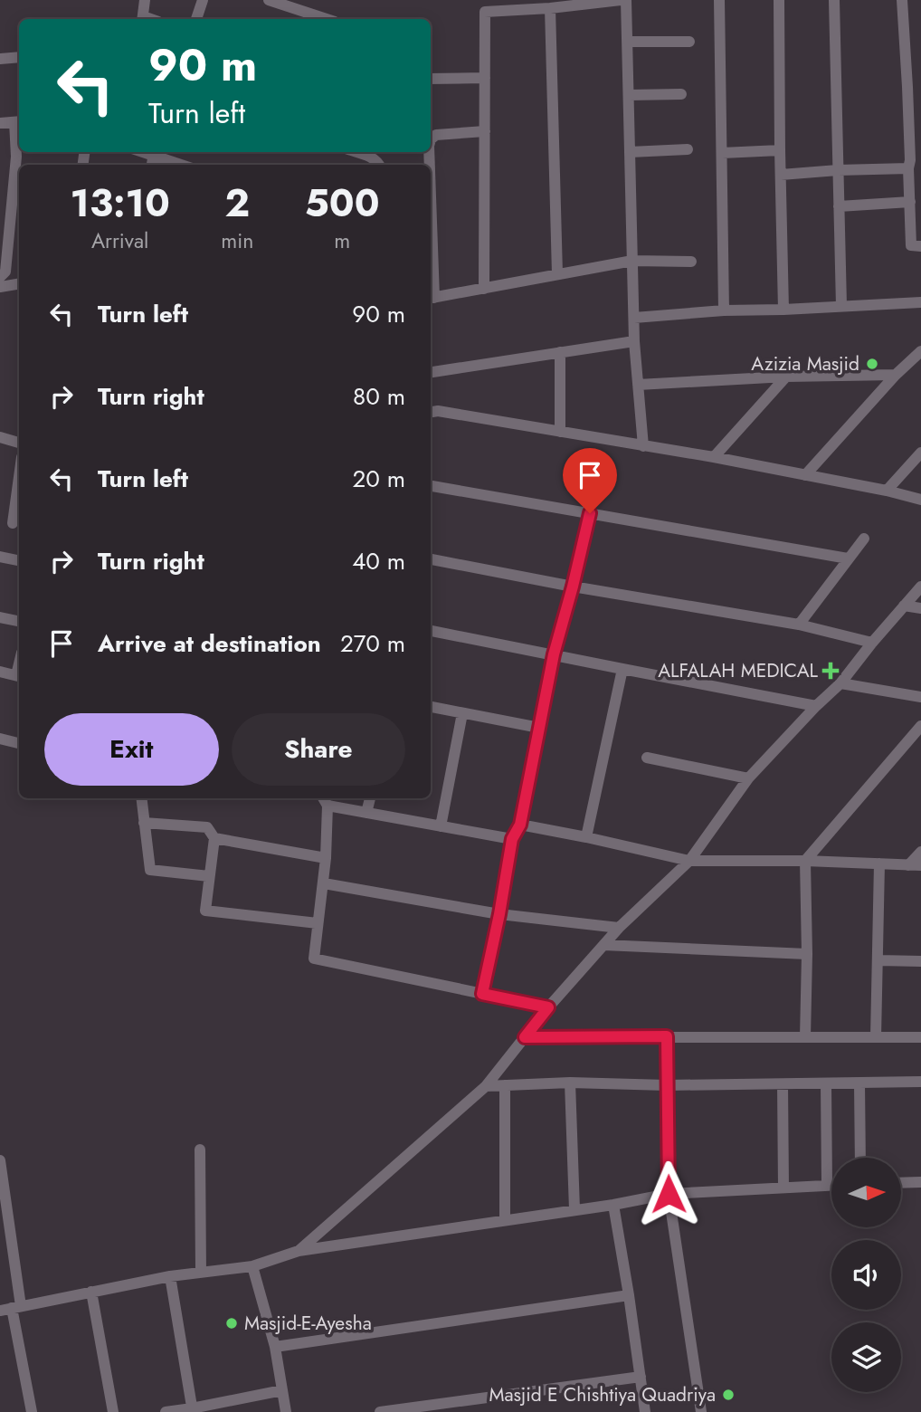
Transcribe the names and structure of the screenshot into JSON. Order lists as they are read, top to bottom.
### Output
{
  "places": {
    "other": ["Azizia Masjid", "Masjid-E-Ayesha", "Masjid E Chishtiya Quadriya"],
    "health": ["ALFALAH MEDICAL"]
  },
  "north": "right",
  "page": {
    "turn": ["90 m", "Turn left"],
    "eta": [
      "13:10",
      "Arrival",
      "2",
      "min",
      "500",
      "m"
    ],
    "list": [
      {
        "name": "Turn left",
        "value": "90 m"
      },
      {
        "name": "Turn right",
        "value": "80 m"
      },
      {
        "name": "Turn left",
        "value": "20 m"
      },
      {
        "name": "Turn right",
        "value": "40 m"
      },
      {
        "name": "Arrive at destination",
        "value": "270 m"
      }
    ],
    "buttons": ["Exit", "Share"]
  }
}
